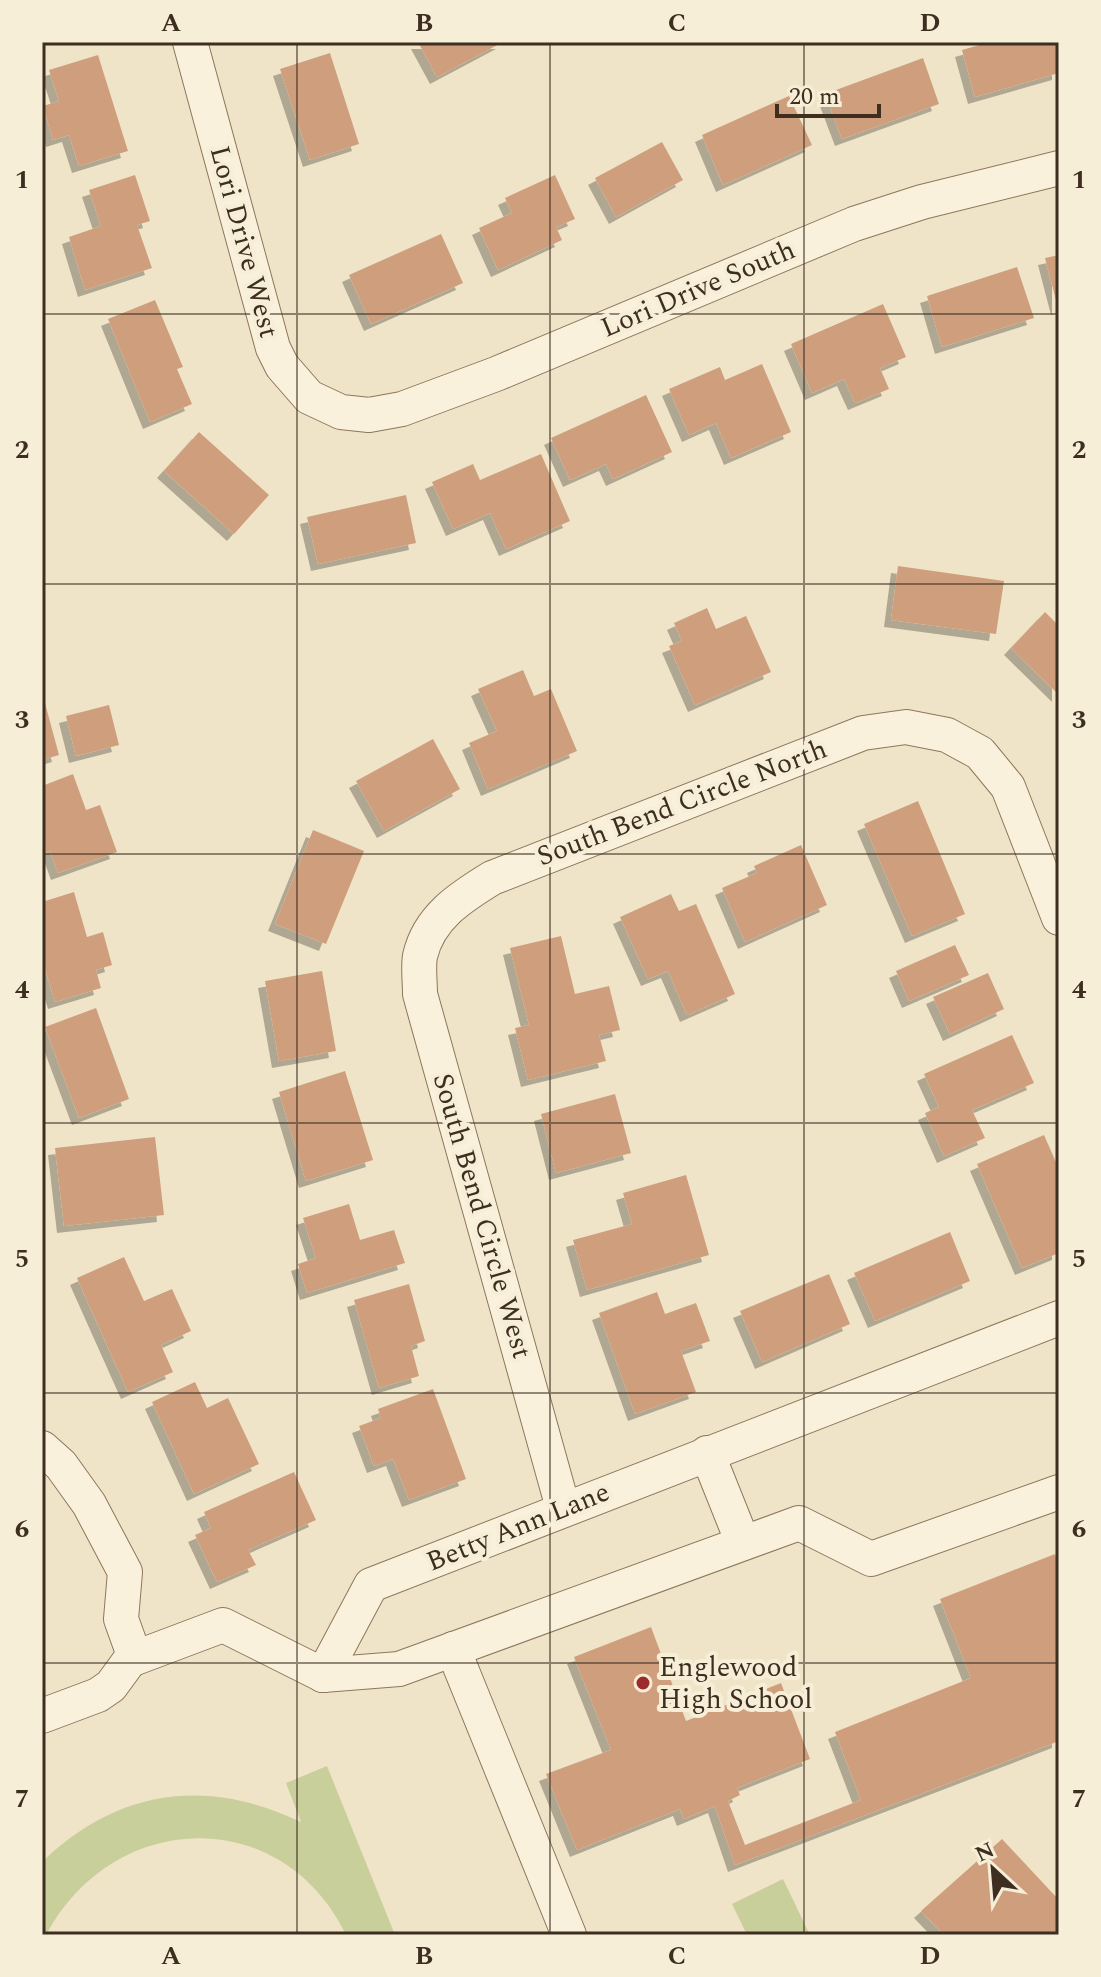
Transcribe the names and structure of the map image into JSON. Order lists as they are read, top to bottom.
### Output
{
  "streets": {
    "street": [
      "Lori Drive West",
      "Lori Drive South",
      "South Bend Circle North",
      "South Bend Circle West",
      "Betty Ann Lane"
    ]
  },
  "crossings": [
    ["Lori Drive West", "Lori Drive South"],
    ["South Bend Circle North", "South Bend Circle West"],
    ["South Bend Circle West", "Betty Ann Lane"]
  ],
  "places": ["Englewood High School"],
  "scale_bar": "20 m",
  "north": "top left",
  "grid": {
    "columns": [
      "A",
      "B",
      "C",
      "D"
    ],
    "rows": [
      "1",
      "2",
      "3",
      "4",
      "5",
      "6",
      "7"
    ]
  }
}
